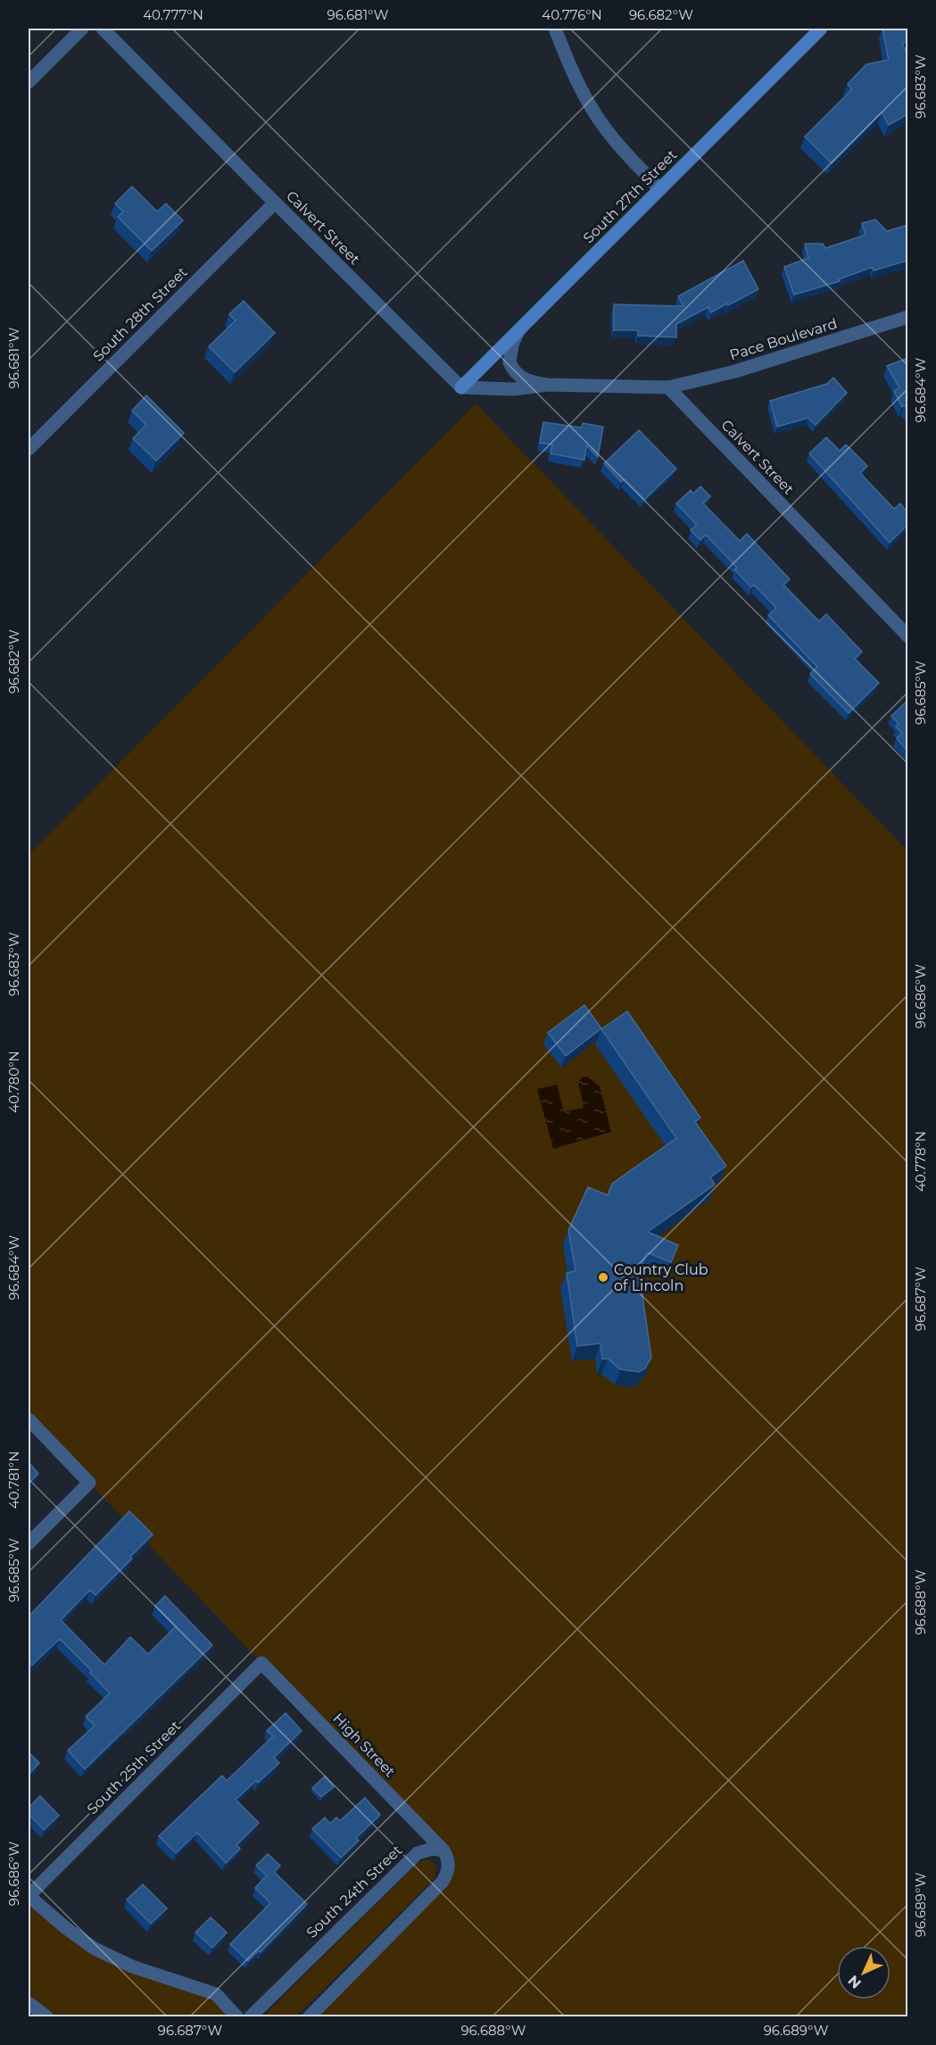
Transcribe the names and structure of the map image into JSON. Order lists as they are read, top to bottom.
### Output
{
  "streets": {
    "main road": ["South 27th Street"],
    "street": [
      "Calvert Street",
      "South 28th Street",
      "Pace Boulevard",
      "High Street",
      "South 25th Street",
      "South 24th Street"
    ]
  },
  "crossings": [
    ["South 27th Street", "Calvert Street"],
    ["Calvert Street", "South 28th Street"],
    ["Calvert Street", "Pace Boulevard"],
    ["High Street", "South 25th Street"],
    ["High Street", "South 24th Street"]
  ],
  "places": ["Country Club of Lincoln"],
  "north": "bottom left",
  "coordinates": [
    "40.777°N",
    "96.681°W",
    "40.776°N",
    "96.682°W",
    "96.683°W",
    "96.684°W",
    "96.685°W",
    "96.686°W",
    "40.780°N",
    "40.778°N",
    "96.687°W",
    "40.781°N",
    "96.688°W",
    "96.689°W"
  ]
}
